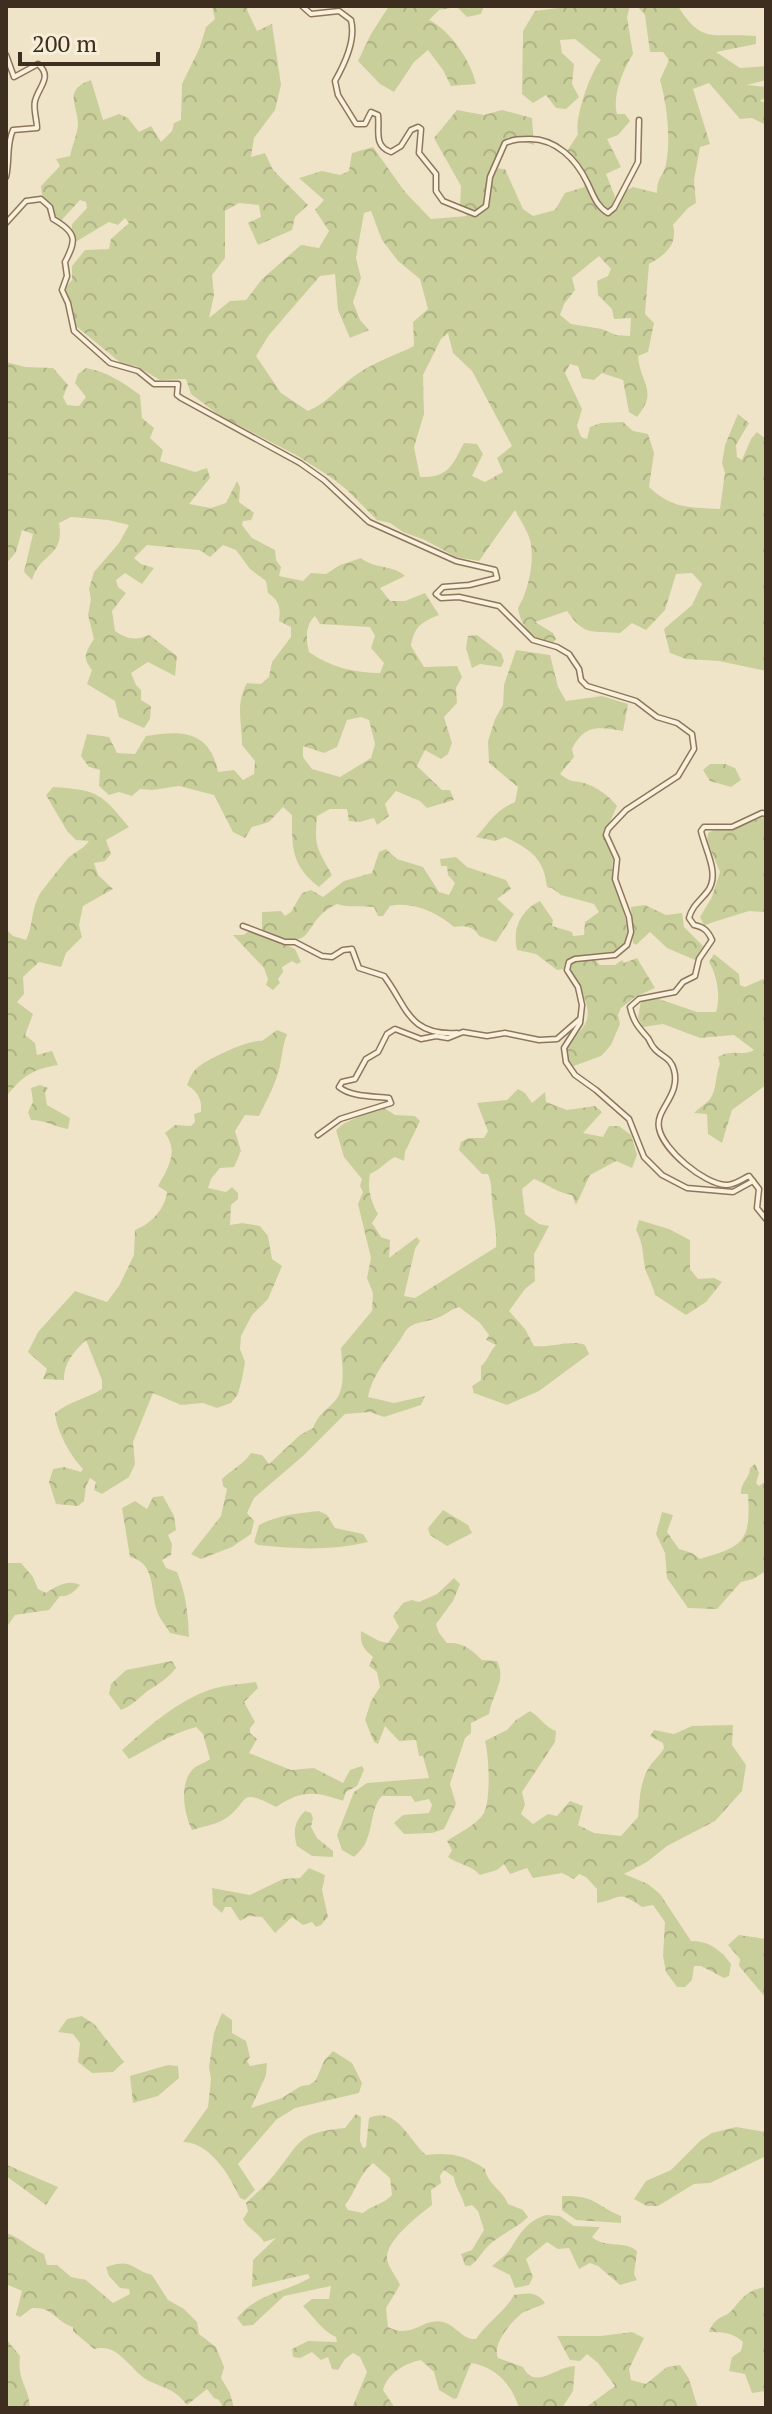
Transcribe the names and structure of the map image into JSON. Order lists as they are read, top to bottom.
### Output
{
  "scale_bar": "200 m"
}
